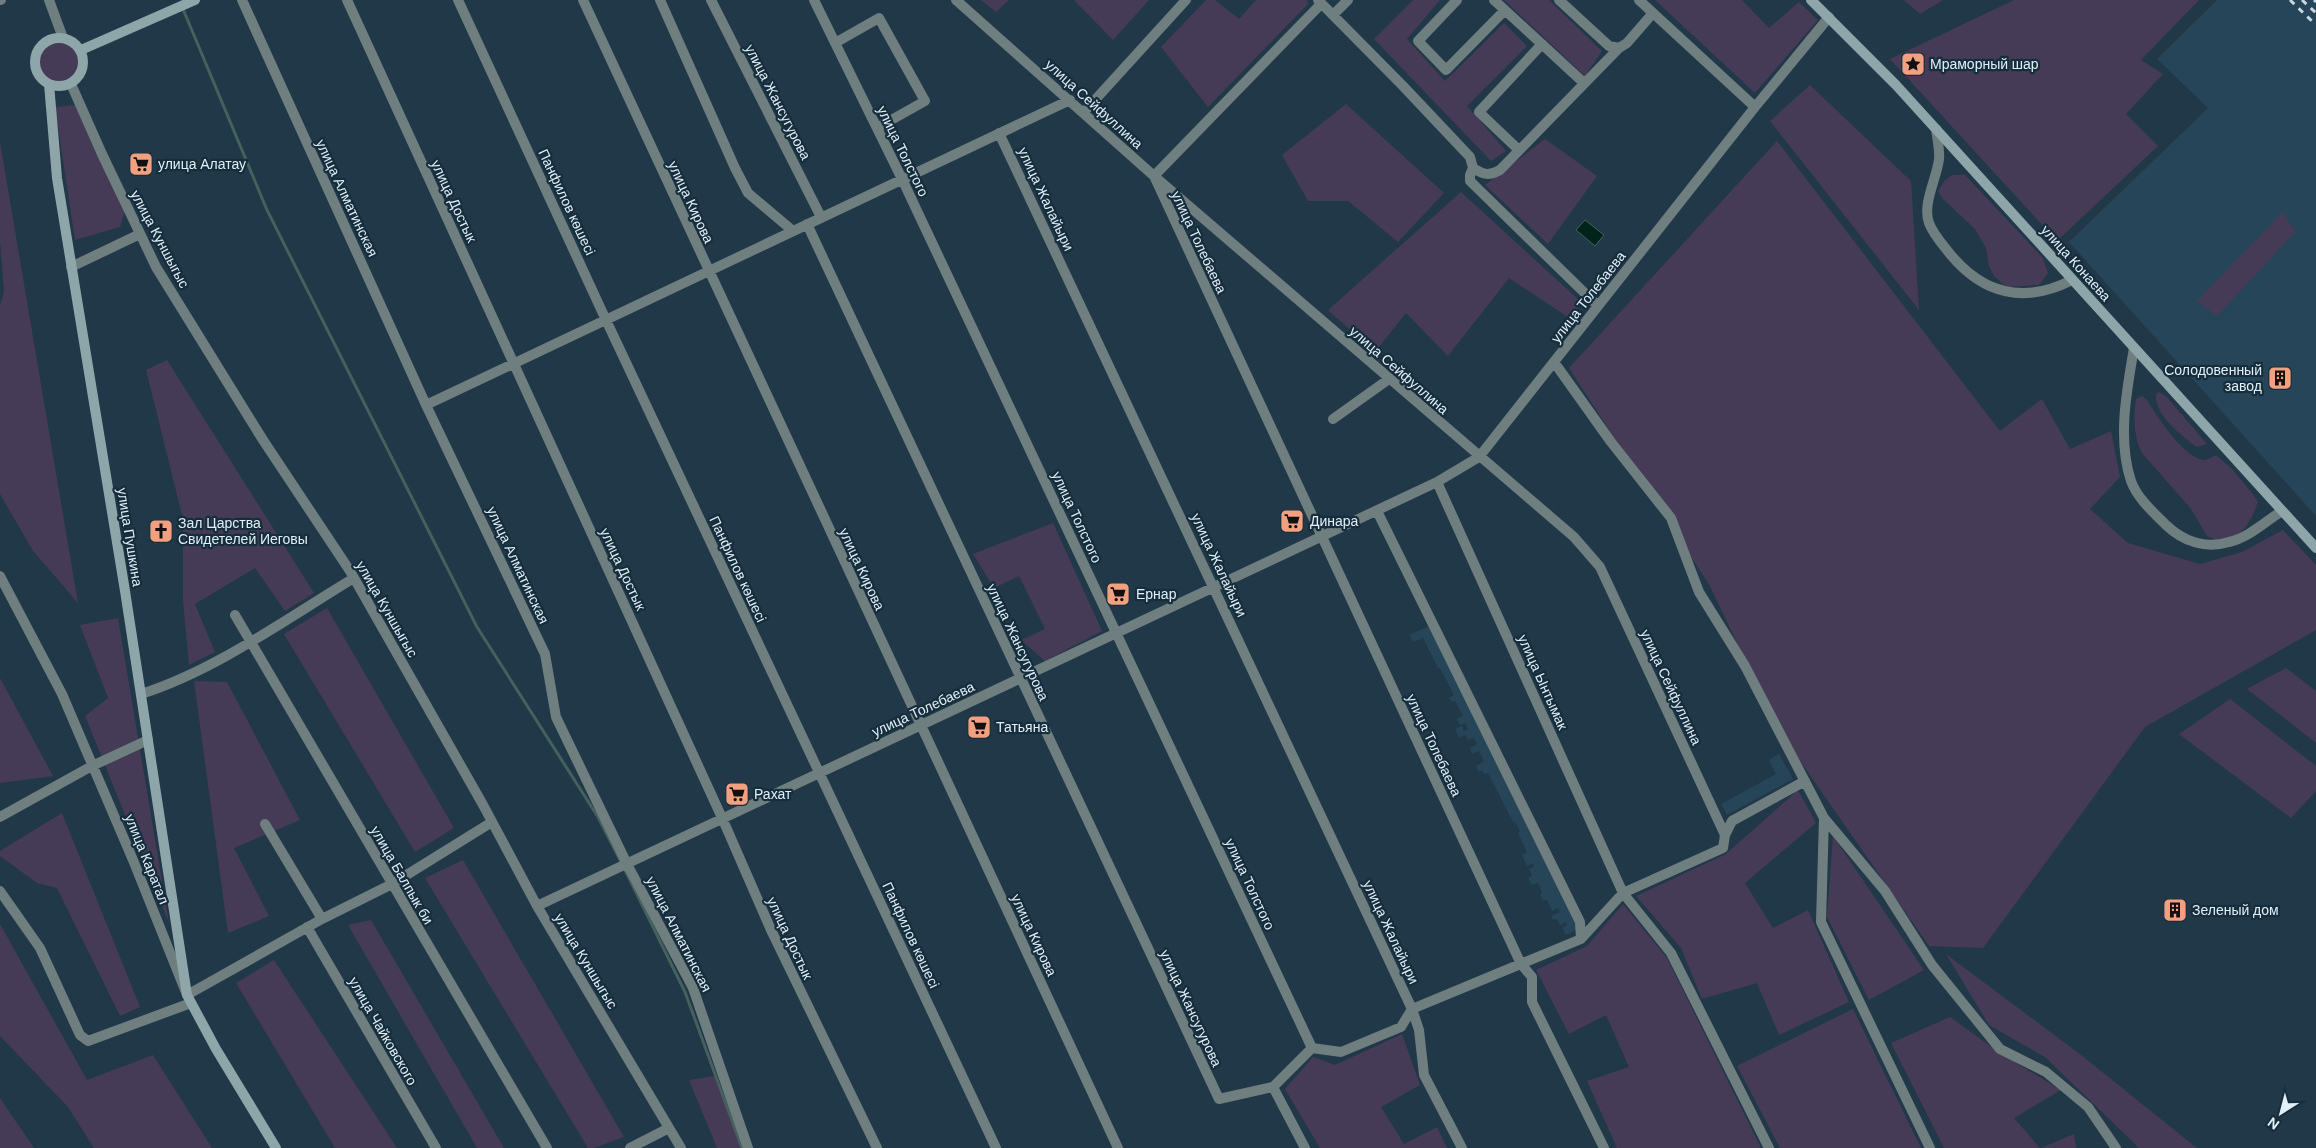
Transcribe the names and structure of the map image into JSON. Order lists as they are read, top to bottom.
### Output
{
  "streets": {
    "street": [
      "улица Жансугурова",
      "улица Сейфуллина",
      "улица Толстого",
      "улица Алматинская",
      "улица Жалайыри",
      "улица Достык",
      "Панфилов көшесі",
      "улица Кирова",
      "улица Куншыгыс",
      "улица Толебаева",
      "улица Конаева",
      "улица Пушкина",
      "улица Ынтымак",
      "улица Каратал",
      "улица Балпык би",
      "улица Чайковского"
    ]
  },
  "crossings": [
    ["улица Жансугурова", "улица Толебаева"],
    ["улица Сейфуллина", "улица Толебаева"],
    ["улица Толстого", "улица Толебаева"],
    ["улица Алматинская", "улица Толебаева"],
    ["улица Жалайыри", "улица Толебаева"],
    ["улица Достык", "улица Толебаева"],
    ["Панфилов көшесі", "улица Толебаева"],
    ["улица Кирова", "улица Толебаева"],
    ["улица Куншыгыс", "улица Толебаева"],
    ["улица Куншыгыс", "улица Пушкина"],
    ["улица Толебаева", "улица Конаева"],
    ["улица Толебаева", "улица Ынтымак"],
    ["улица Пушкина", "улица Каратал"]
  ],
  "places": {
    "place": ["Мраморный шар"],
    "supermarket": [
      "улица Алатау",
      "Динара",
      "Ернар",
      "Татьяна",
      "Рахат"
    ],
    "building": ["Солодовенный завод", "Зеленый дом"],
    "church": ["Зал Царства Свидетелей Иеговы"]
  },
  "north": "bottom left"
}
